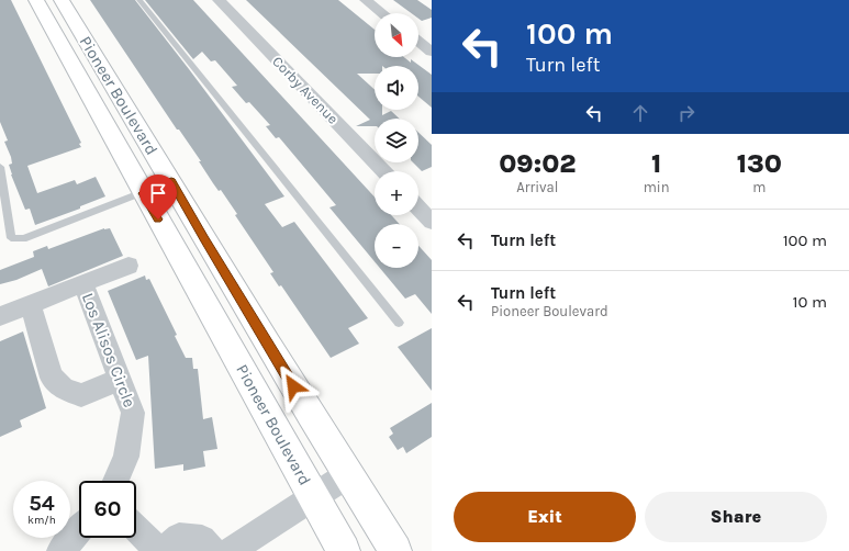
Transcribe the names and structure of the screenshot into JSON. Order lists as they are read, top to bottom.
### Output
{
  "streets": {
    "main road": ["Pioneer Boulevard"],
    "street": ["Corby Avenue", "Los Alisos Circle"]
  },
  "north": "bottom right",
  "page": {
    "turn": ["100 m", "Turn left"],
    "map_buttons": ["+", "−"],
    "eta": [
      "09:02",
      "Arrival",
      "1",
      "min",
      "130",
      "m"
    ],
    "list": [
      {
        "name": "Turn left",
        "value": "100 m"
      },
      {
        "name": "Turn left",
        "note": "Pioneer Boulevard",
        "value": "10 m"
      }
    ],
    "speed": "54 km/h",
    "limit": "60",
    "buttons": ["Exit", "Share"]
  }
}
